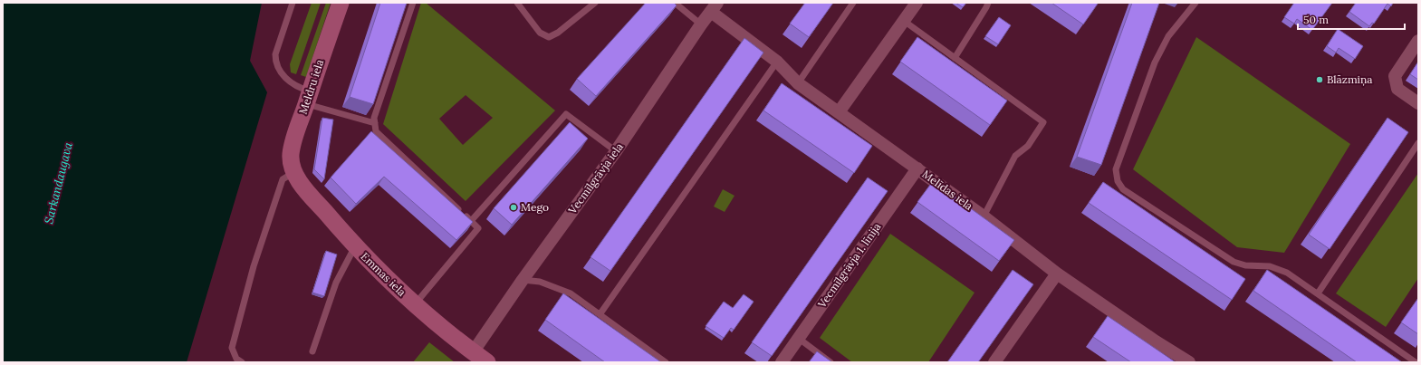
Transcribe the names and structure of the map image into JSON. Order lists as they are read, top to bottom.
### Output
{
  "streets": {
    "street": [
      "Meldru iela",
      "Vecmīlgrāvja iela",
      "Melīdas iela",
      "Vecmīlgrāvja 1. līnija",
      "Emmas iela"
    ]
  },
  "crossings": [
    ["Meldru iela", "Emmas iela"],
    ["Vecmīlgrāvja iela", "Melīdas iela"],
    ["Vecmīlgrāvja iela", "Emmas iela"],
    ["Melīdas iela", "Vecmīlgrāvja 1. līnija"]
  ],
  "water": ["Sarkandaugava"],
  "places": ["Blāzmiņa", "Mego"],
  "scale_bar": "50 m"
}
